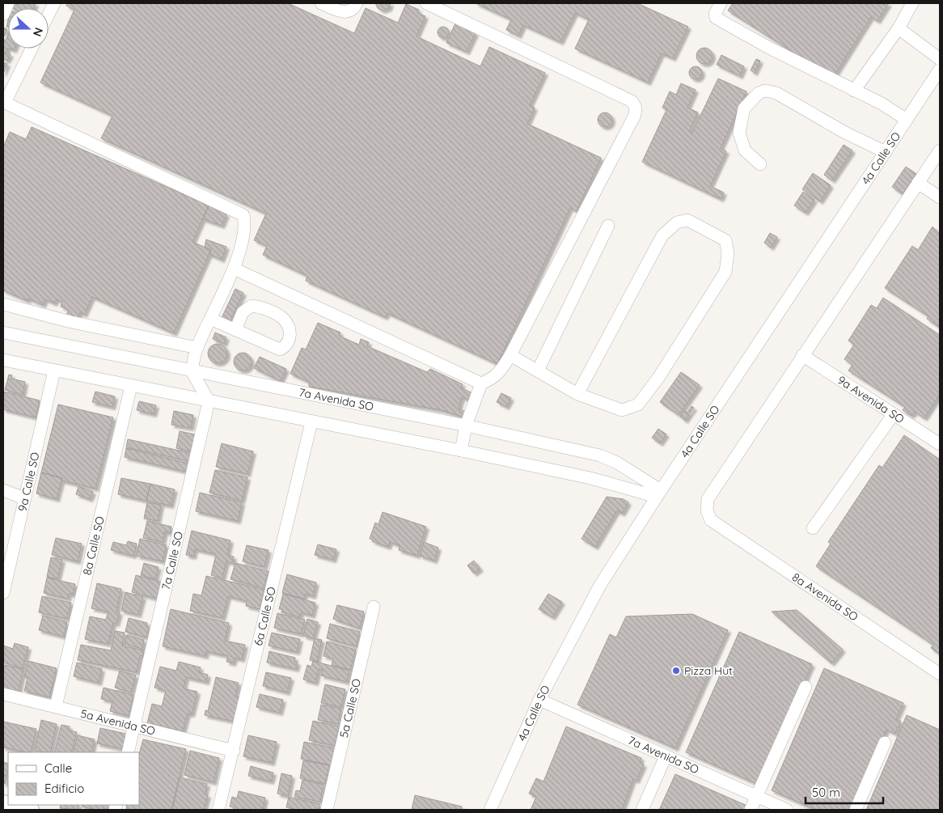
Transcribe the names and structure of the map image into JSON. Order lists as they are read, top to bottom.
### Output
{
  "streets": {
    "street": [
      "4a Calle SO",
      "7a Avenida SO",
      "9a Avenida SO",
      "9a Calle SO",
      "8a Calle SO",
      "7a Calle SO",
      "8a Avenida SO",
      "6a Calle SO",
      "5a Calle SO",
      "5a Avenida SO"
    ]
  },
  "crossings": [
    ["4a Calle SO", "7a Avenida SO"],
    ["9a Avenida SO", "8a Avenida SO"],
    ["8a Calle SO", "5a Avenida SO"],
    ["7a Calle SO", "5a Avenida SO"],
    ["6a Calle SO", "5a Avenida SO"]
  ],
  "places": ["Pizza Hut"],
  "legend": ["Calle", "Edificio"],
  "scale_bar": "50 m",
  "north": "right"
}
